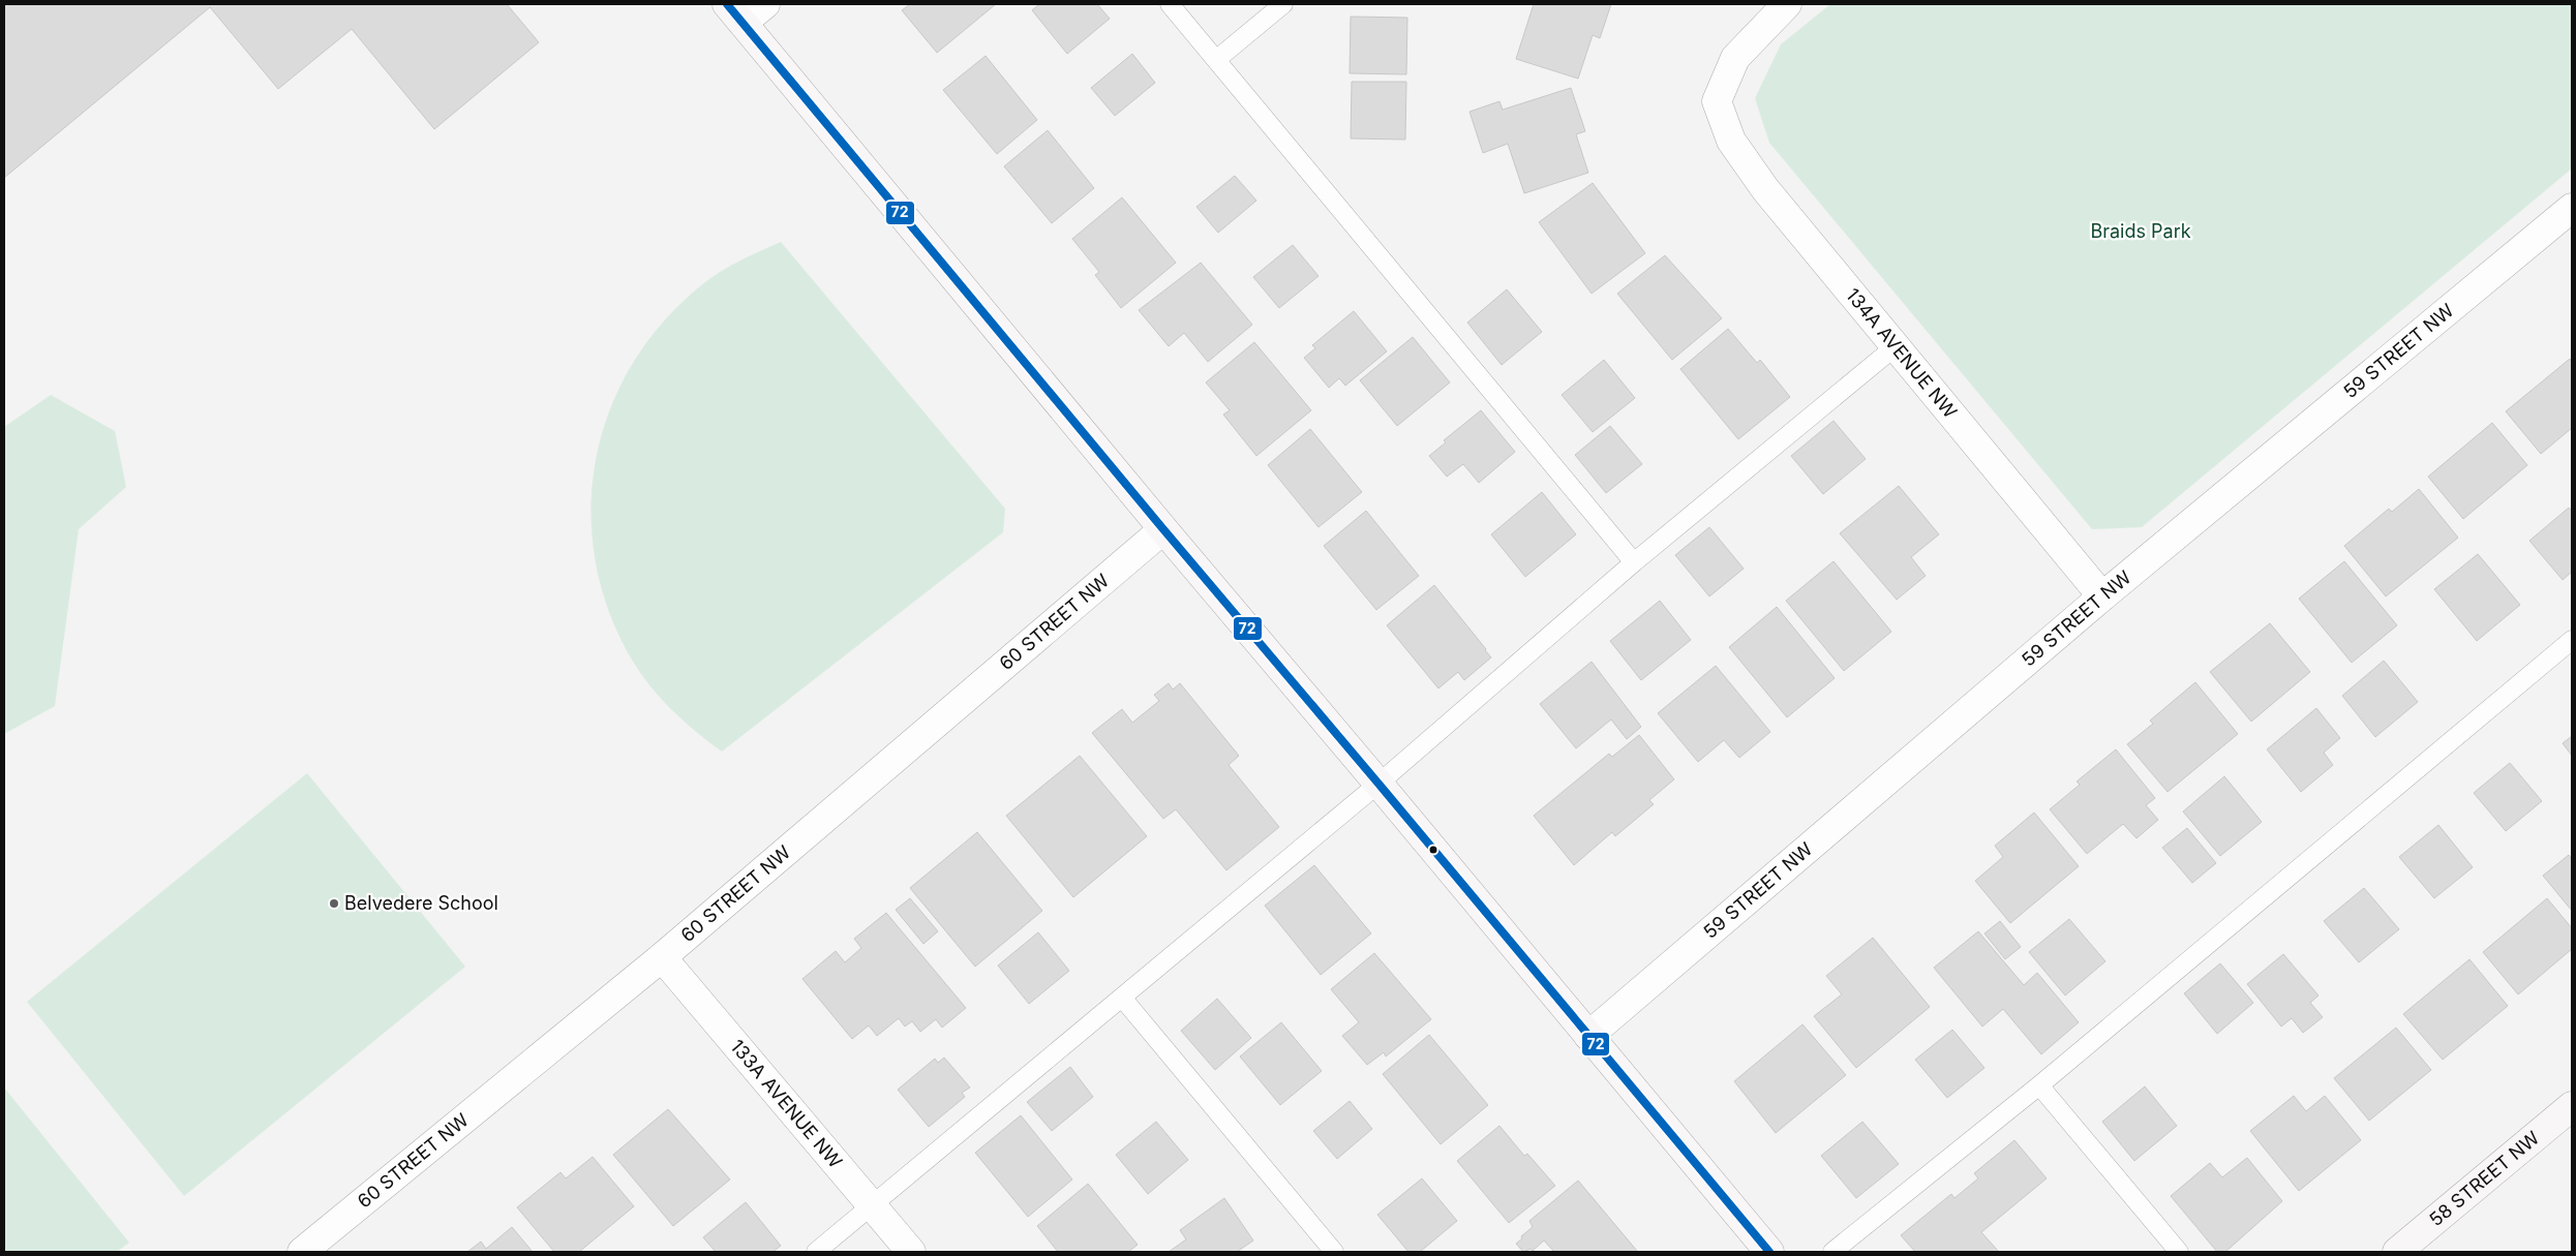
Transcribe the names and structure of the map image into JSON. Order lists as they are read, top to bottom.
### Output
{
  "streets": {
    "street": [
      "59 STREET NW",
      "134A AVENUE NW",
      "60 STREET NW",
      "133A AVENUE NW",
      "58 STREET NW"
    ]
  },
  "crossings": [
    ["59 STREET NW", "134A AVENUE NW"],
    ["60 STREET NW", "133A AVENUE NW"]
  ],
  "parks": ["Braids Park"],
  "places": ["Belvedere School"],
  "lines": ["transit line 72"]
}
